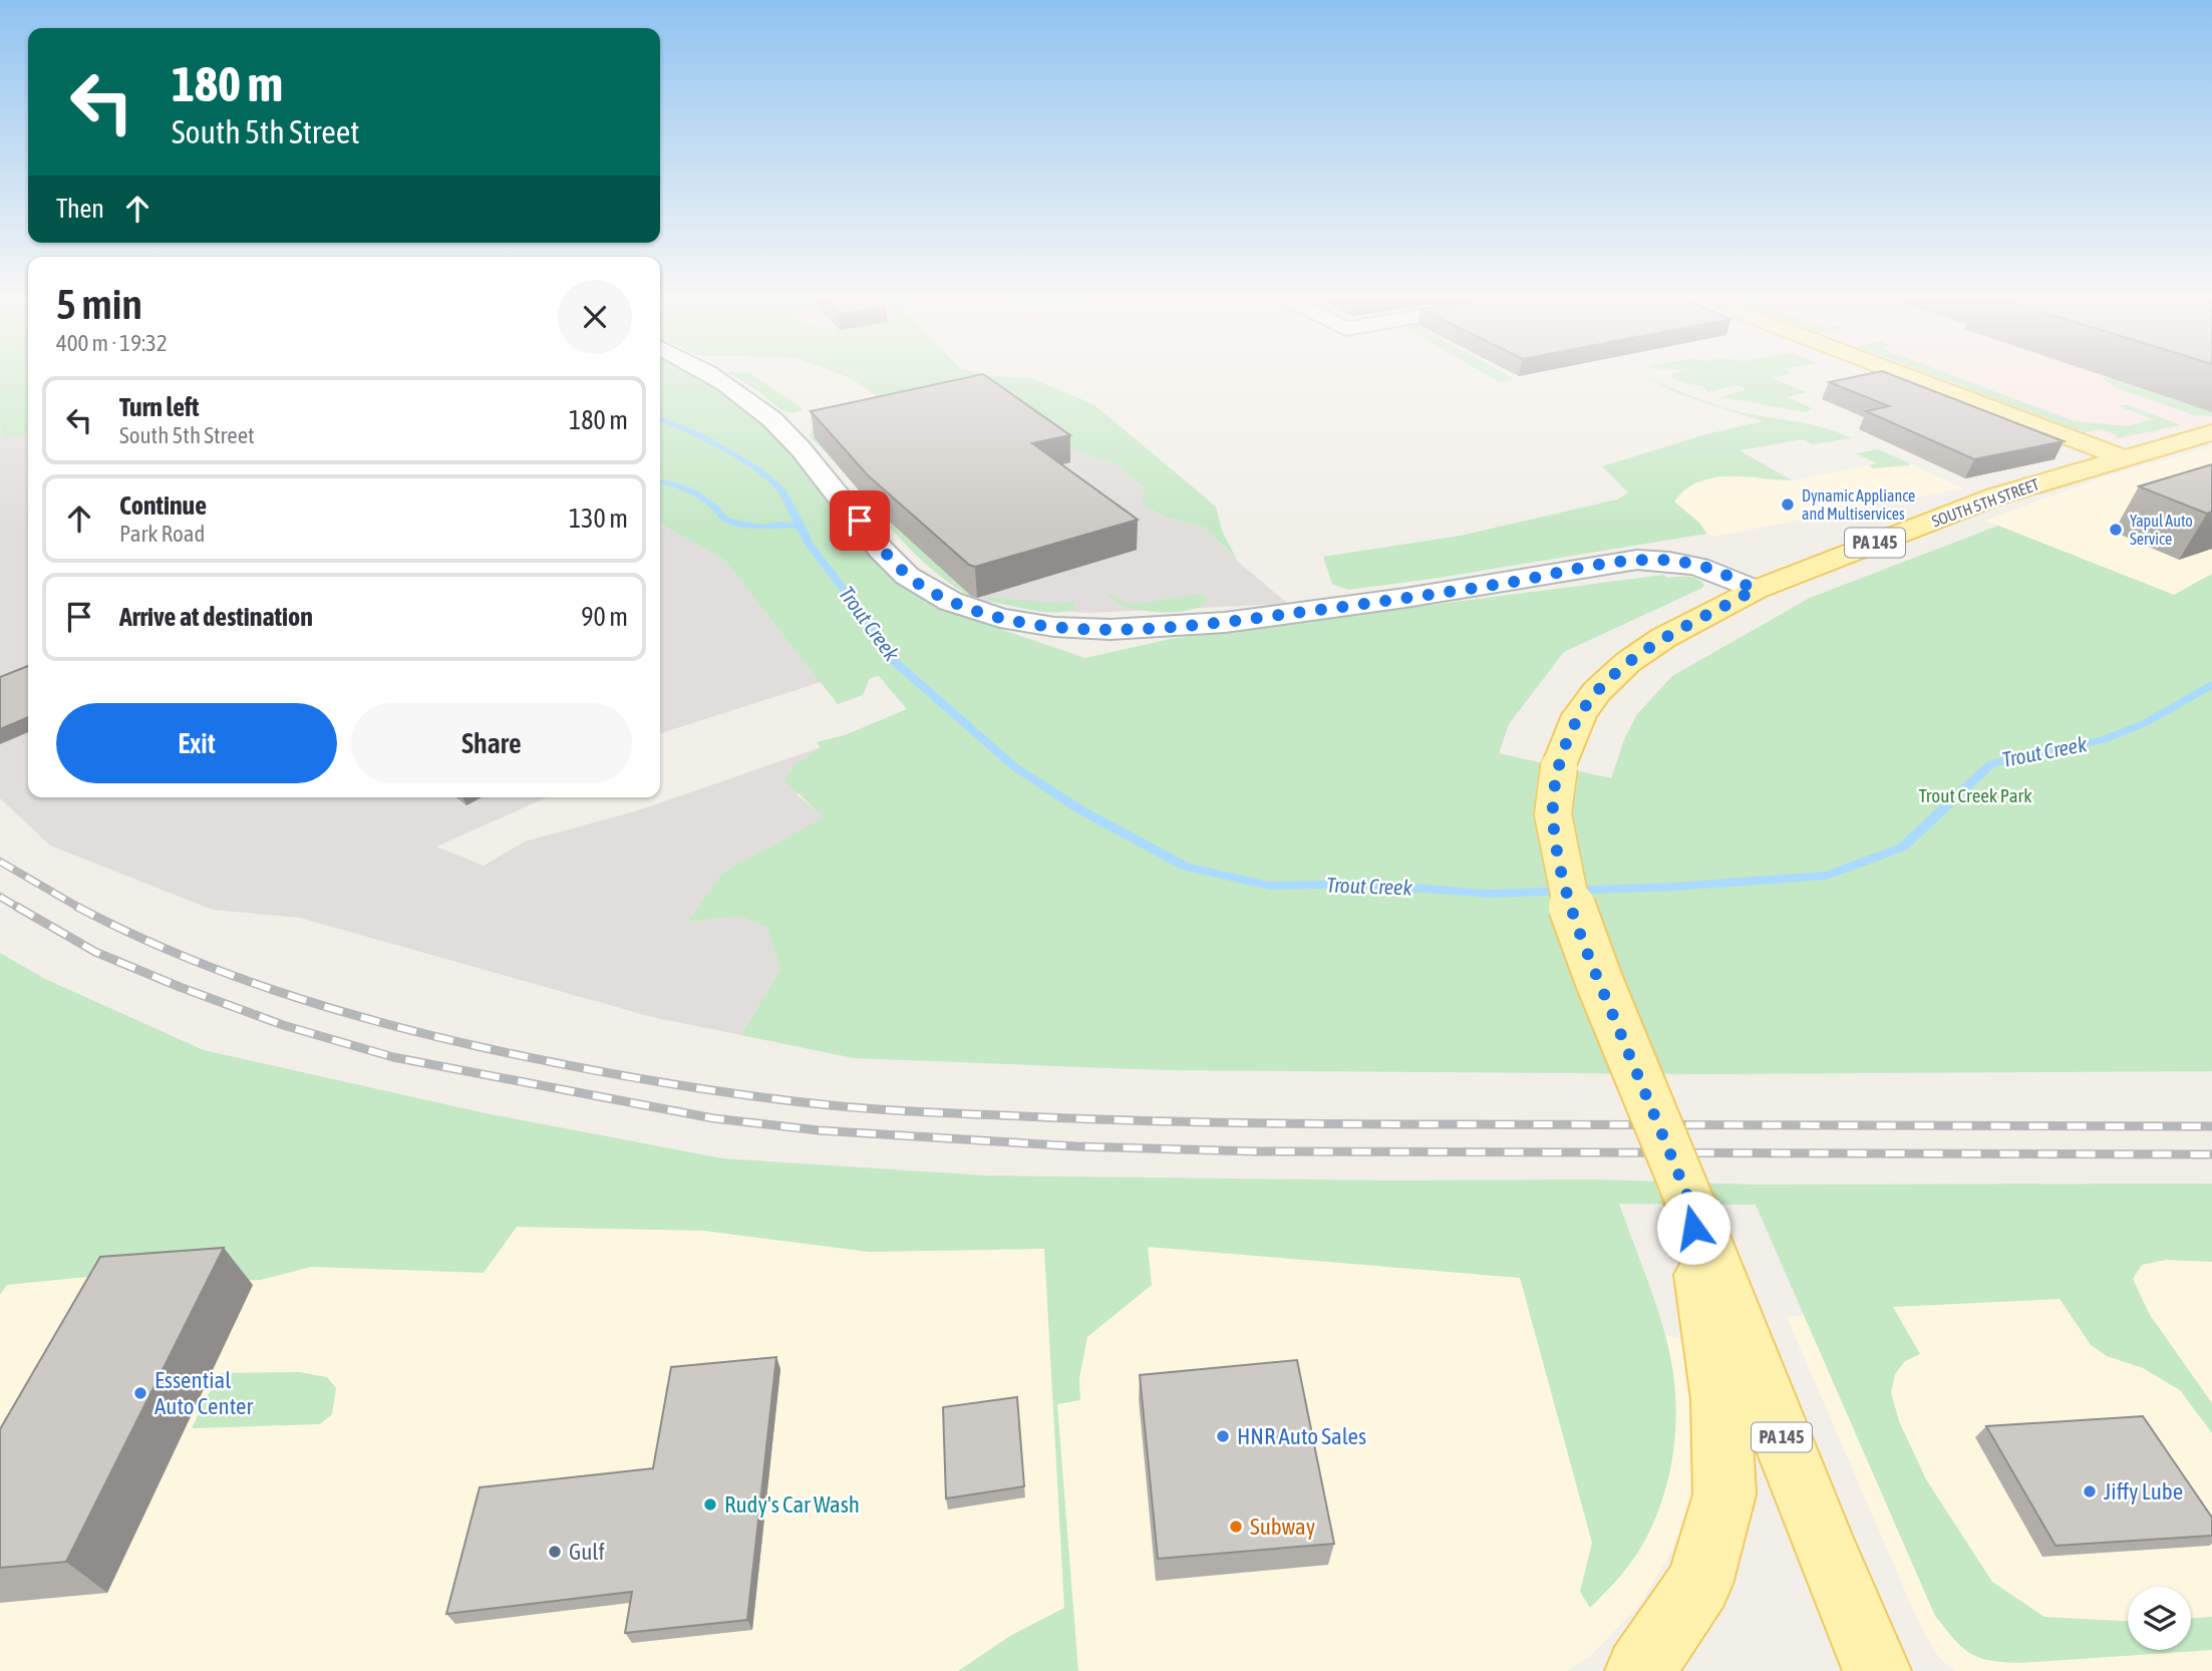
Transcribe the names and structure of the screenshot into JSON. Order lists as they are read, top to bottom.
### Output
{
  "streets": {
    "main road": ["SOUTH 5TH STREET", "PA 145"]
  },
  "crossings": [
    ["SOUTH 5TH STREET", "PA 145"]
  ],
  "water": ["Trout Creek"],
  "parks": ["Trout Creek Park"],
  "places": [
    "Dynamic Appliance and Multiservices",
    "Yapul Auto Service",
    "Essential Auto Center",
    "HNR Auto Sales",
    "Jiffy Lube",
    "Rudy's Car Wash",
    "Subway",
    "Gulf"
  ],
  "page": {
    "turn": ["180 m", "South 5th Street"],
    "then": "Then",
    "heading": ["5 min", "400 m · 19:32"],
    "list": [
      {
        "name": "Turn left",
        "note": "South 5th Street",
        "value": "180 m"
      },
      {
        "name": "Continue",
        "note": "Park Road",
        "value": "130 m"
      },
      {
        "name": "Arrive at destination",
        "value": "90 m"
      }
    ],
    "buttons": ["Exit", "Share"]
  }
}
